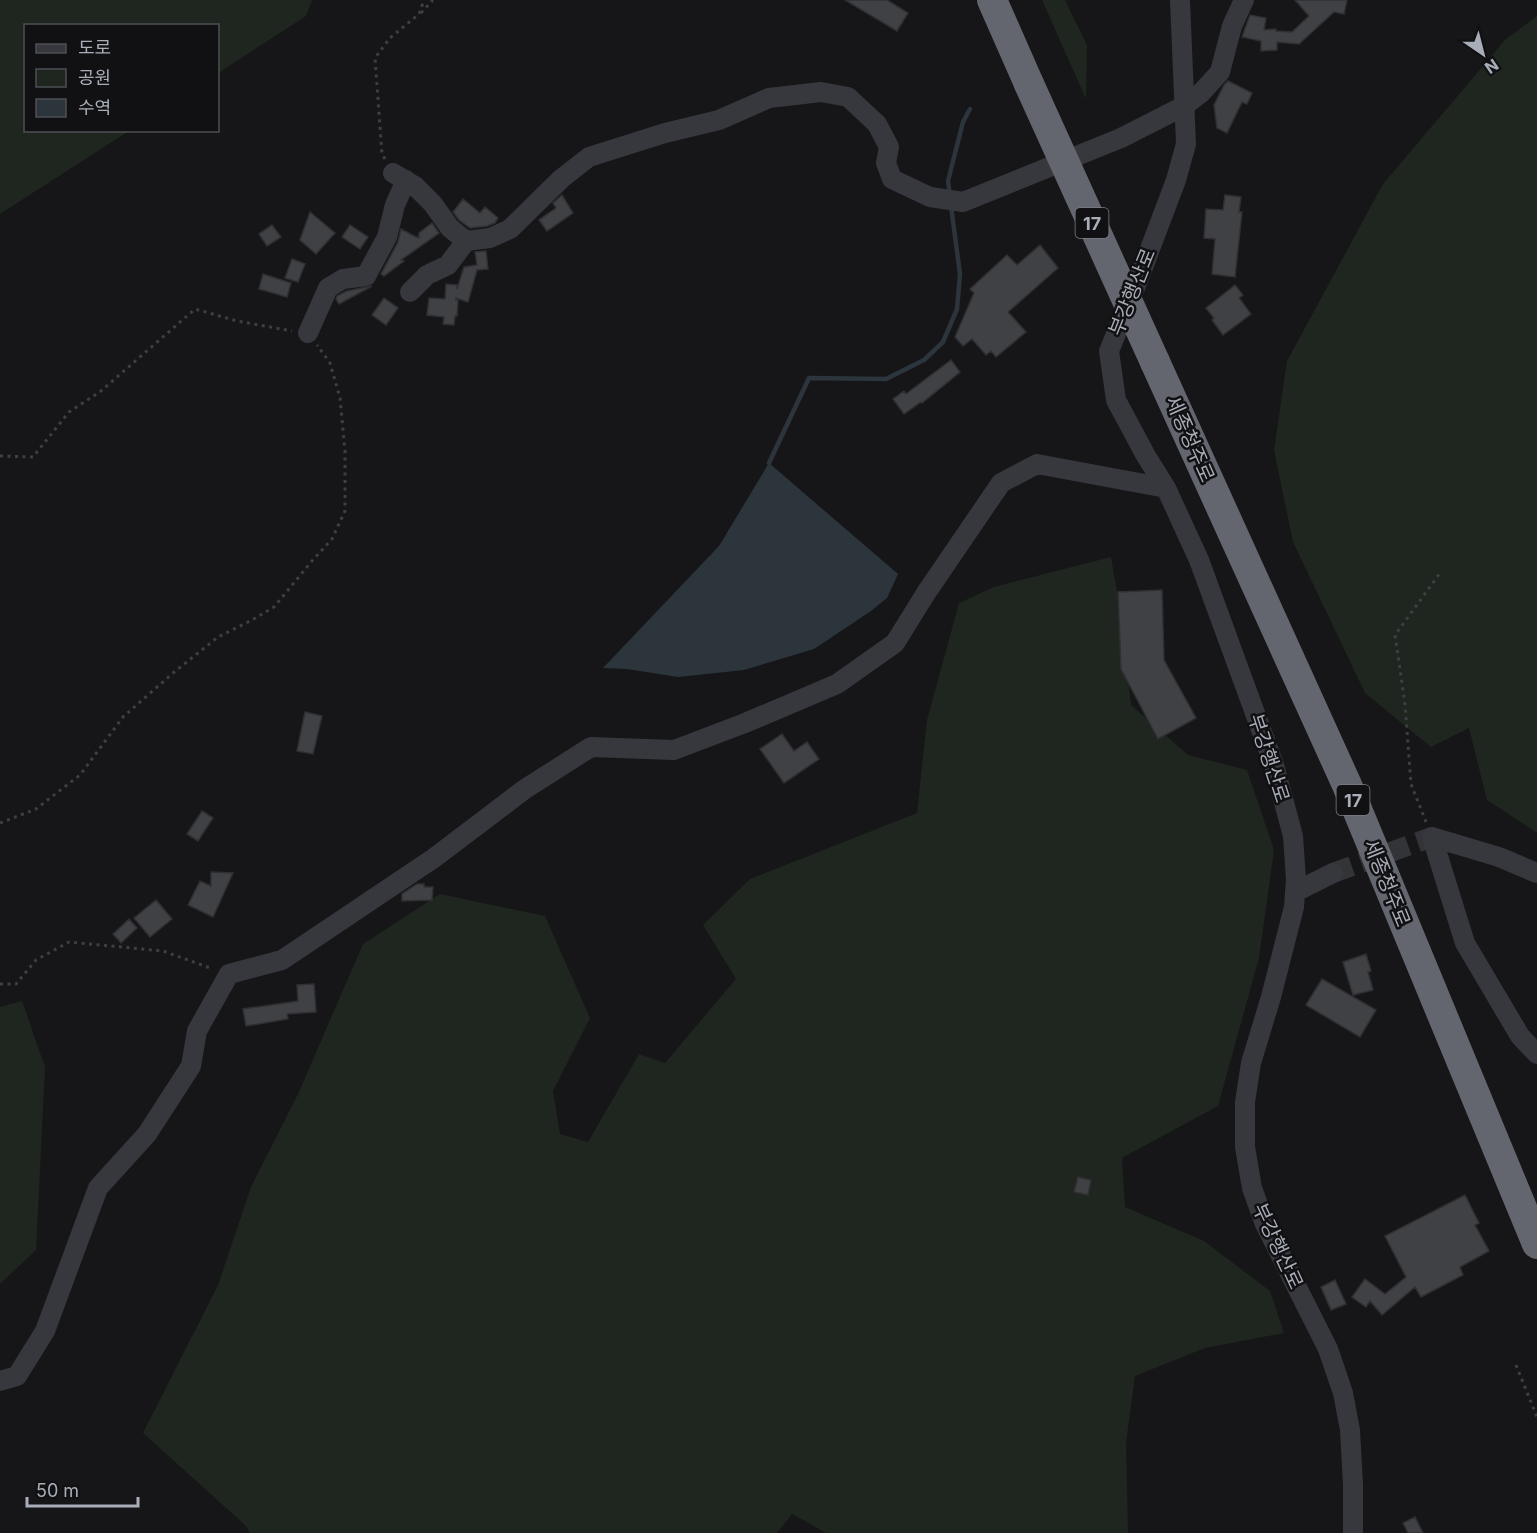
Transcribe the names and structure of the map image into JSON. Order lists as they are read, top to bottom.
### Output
{
  "streets": {
    "highway": ["17", "세종청주로"],
    "street": ["부강행산로"]
  },
  "crossings": [
    ["17", "세종청주로"]
  ],
  "legend": ["도로", "공원", "수역"],
  "scale_bar": "50 m",
  "north": "bottom right"
}
